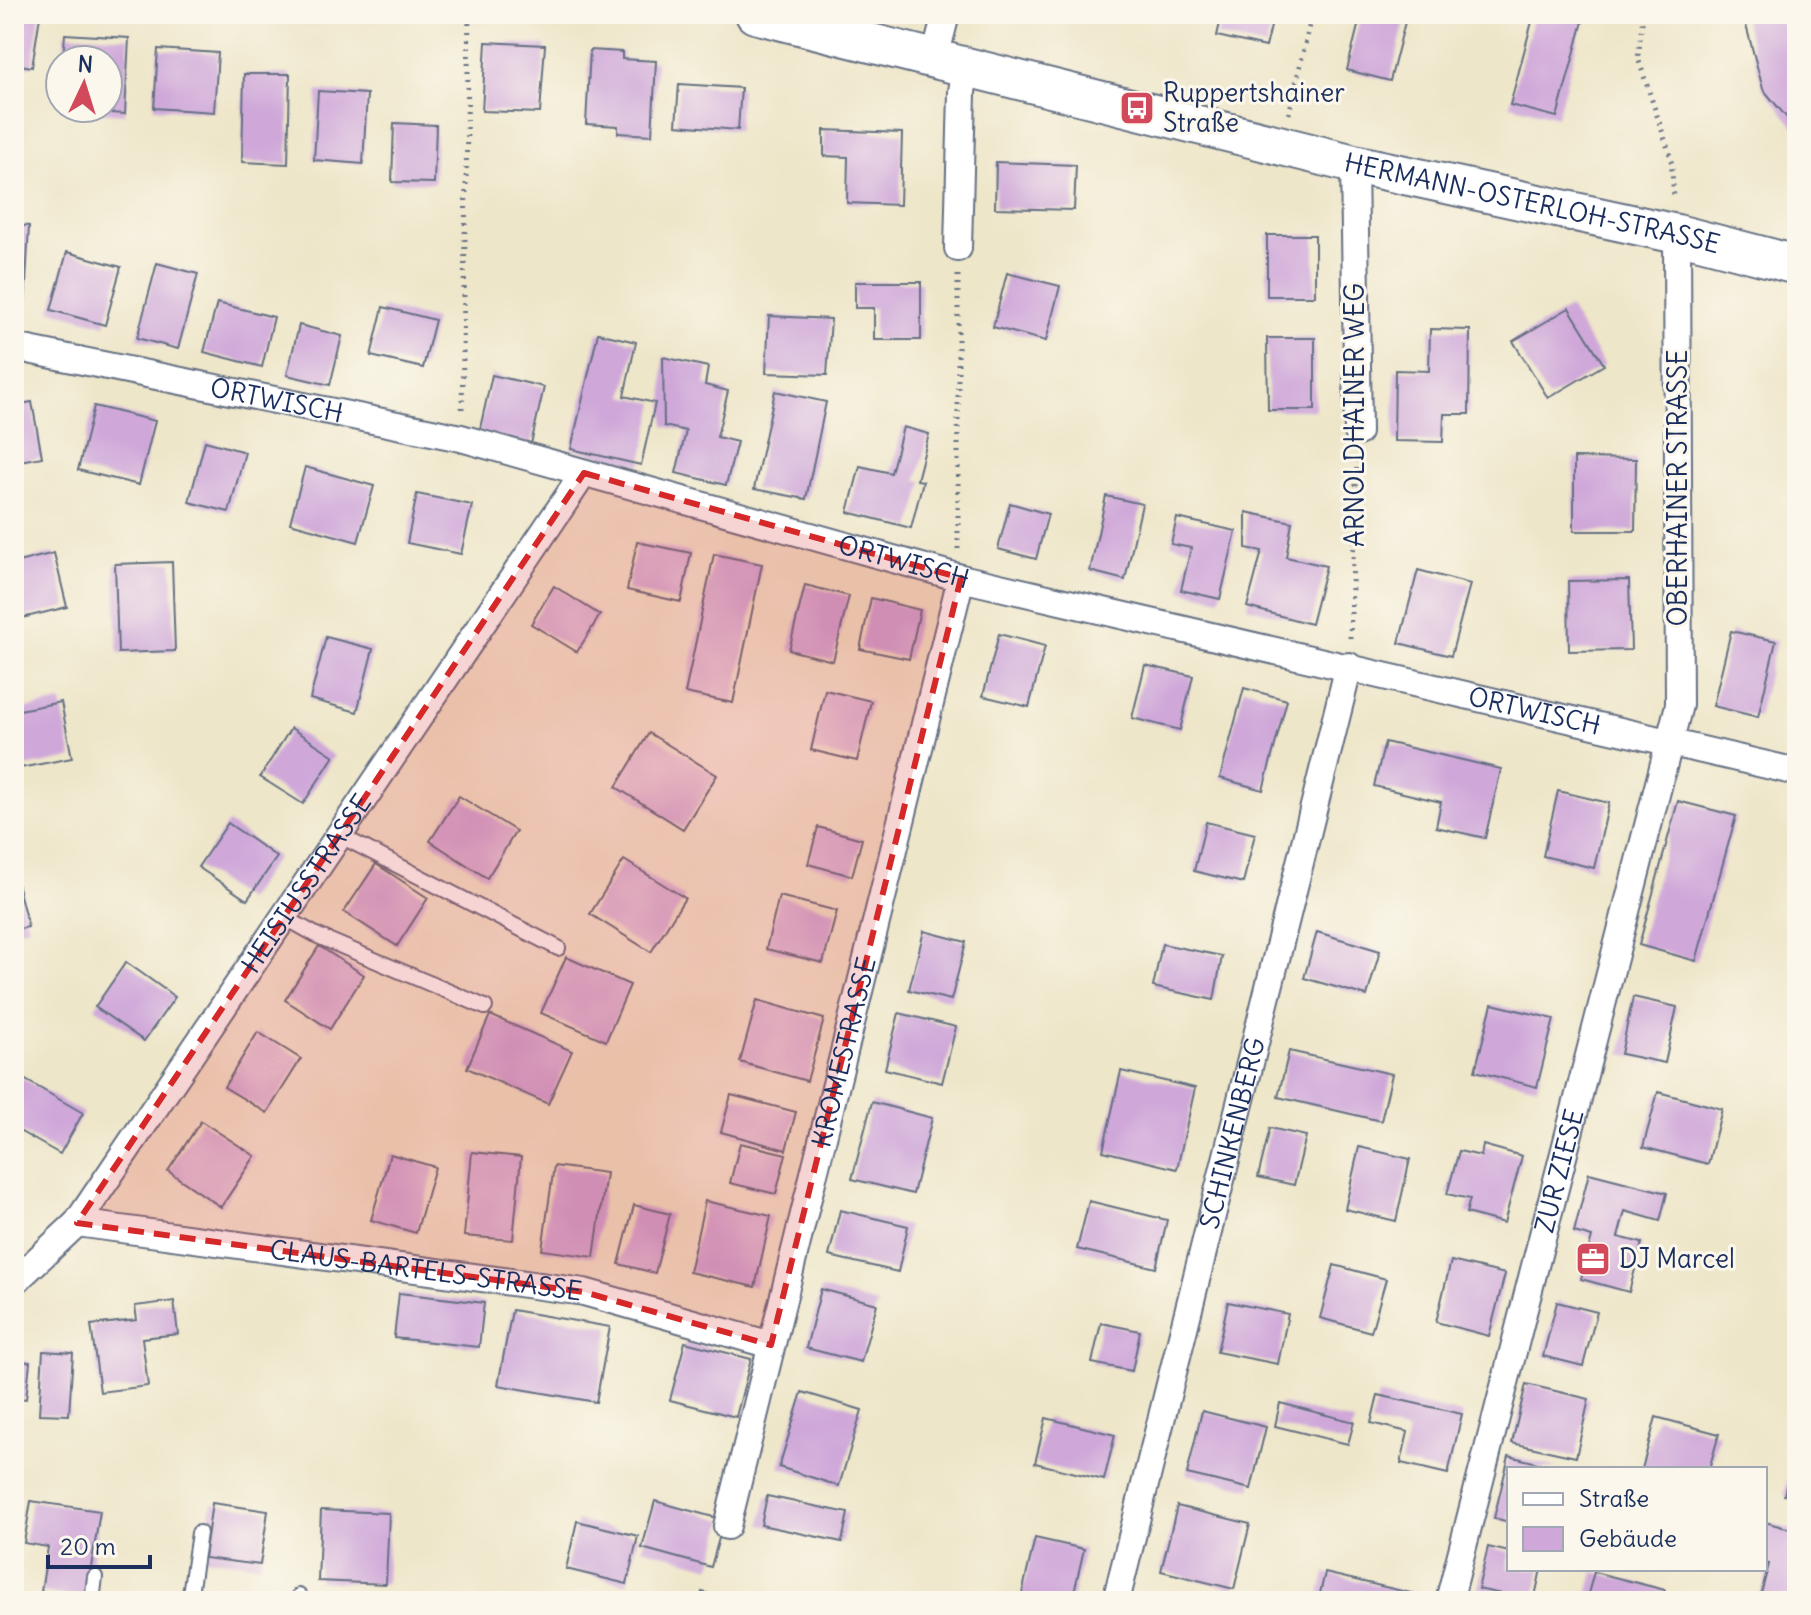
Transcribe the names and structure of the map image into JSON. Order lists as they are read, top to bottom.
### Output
{
  "streets": {
    "street": [
      "HERMANN-OSTERLOH-STRASSE",
      "ORTWISCH",
      "ARNOLDHAINER WEG",
      "OBERHAINER STRASSE",
      "HEISIUSSTRASSE",
      "KROMESTRASSE",
      "SCHINKENBERG",
      "ZUR ZIESE",
      "CLAUS-BARTELS-STRASSE"
    ]
  },
  "crossings": [
    ["HERMANN-OSTERLOH-STRASSE", "ARNOLDHAINER WEG"],
    ["HERMANN-OSTERLOH-STRASSE", "OBERHAINER STRASSE"],
    ["ORTWISCH", "ARNOLDHAINER WEG"],
    ["ORTWISCH", "OBERHAINER STRASSE"],
    ["ORTWISCH", "HEISIUSSTRASSE"],
    ["ORTWISCH", "KROMESTRASSE"],
    ["ORTWISCH", "SCHINKENBERG"],
    ["ORTWISCH", "ZUR ZIESE"],
    ["ARNOLDHAINER WEG", "SCHINKENBERG"],
    ["OBERHAINER STRASSE", "ZUR ZIESE"],
    ["HEISIUSSTRASSE", "CLAUS-BARTELS-STRASSE"],
    ["KROMESTRASSE", "CLAUS-BARTELS-STRASSE"]
  ],
  "places": {
    "bus stop": ["Ruppertshainer Straße"],
    "office": ["DJ Marcel"]
  },
  "legend": ["Straße", "Gebäude"],
  "scale_bar": "20 m",
  "north": "top"
}
